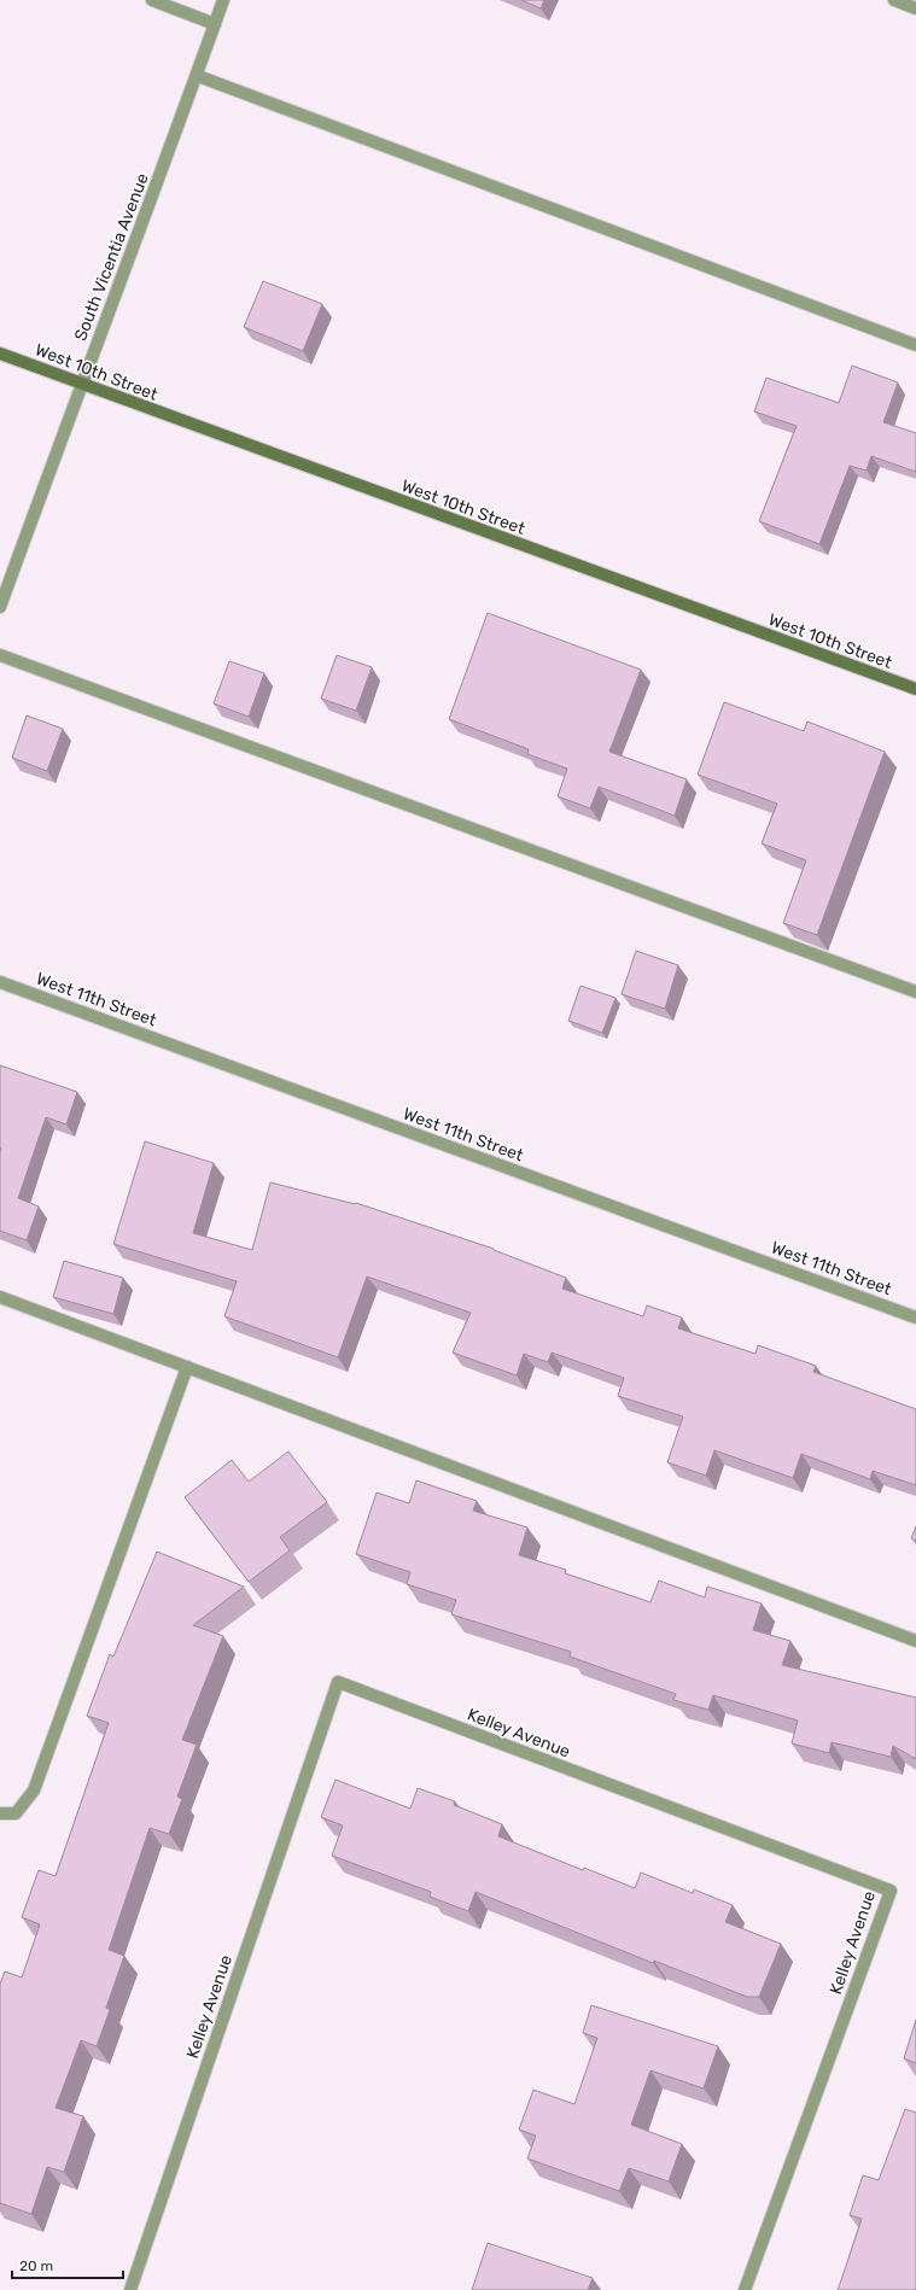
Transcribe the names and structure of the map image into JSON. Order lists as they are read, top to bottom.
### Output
{
  "streets": {
    "street": [
      "South Vicentia Avenue",
      "West 10th Street",
      "West 11th Street",
      "Kelley Avenue"
    ]
  },
  "crossings": [
    ["South Vicentia Avenue", "West 10th Street"]
  ],
  "scale_bar": "20 m"
}
